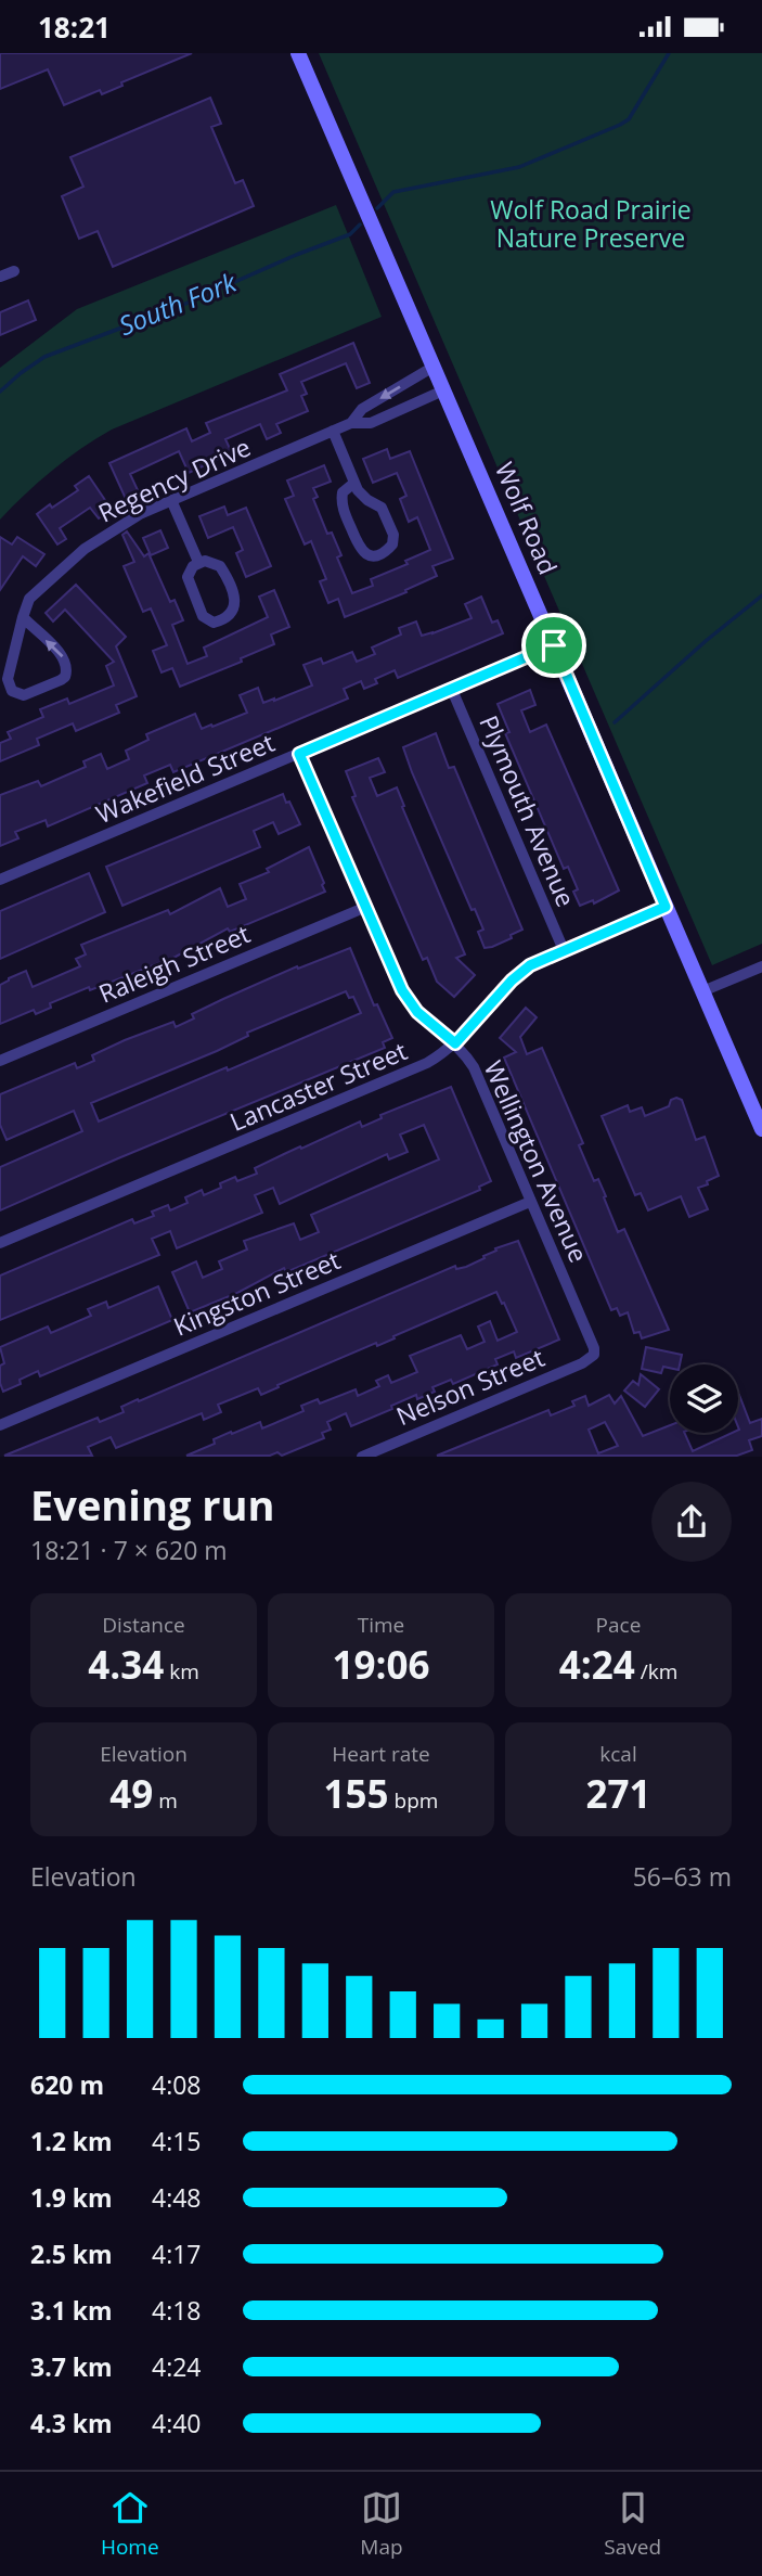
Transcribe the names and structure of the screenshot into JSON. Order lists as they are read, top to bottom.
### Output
{
  "streets": {
    "main road": ["Wolf Road"],
    "street": [
      "Regency Drive",
      "Wakefield Street",
      "Plymouth Avenue",
      "Raleigh Street",
      "Lancaster Street",
      "Wellington Avenue",
      "Kingston Street",
      "Nelson Street"
    ]
  },
  "crossings": [
    ["Regency Drive", "Wolf Road"],
    ["Wolf Road", "Wakefield Street"],
    ["Wolf Road", "Lancaster Street"],
    ["Wakefield Street", "Plymouth Avenue"],
    ["Wakefield Street", "Wellington Avenue"],
    ["Plymouth Avenue", "Lancaster Street"],
    ["Raleigh Street", "Wellington Avenue"],
    ["Lancaster Street", "Wellington Avenue"],
    ["Wellington Avenue", "Kingston Street"],
    ["Wellington Avenue", "Nelson Street"]
  ],
  "water": ["South Fork"],
  "parks": ["Wolf Road Prairie Nature Preserve"],
  "page": {
    "status": "18:21",
    "heading": ["Evening run", "18:21 · 7 × 620 m"],
    "stats": [
      ["Distance", "4.34 km"],
      ["Time", "19:06"],
      ["Pace", "4:24 /km"],
      ["Elevation", "49 m"],
      ["Heart rate", "155 bpm"],
      ["kcal", "271"]
    ],
    "chart": ["Elevation", "56–63 m"],
    "list": [
      {
        "name": "620 m",
        "note": "4:08"
      },
      {
        "name": "1.2 km",
        "note": "4:15"
      },
      {
        "name": "1.9 km",
        "note": "4:48"
      },
      {
        "name": "2.5 km",
        "note": "4:17"
      },
      {
        "name": "3.1 km",
        "note": "4:18"
      },
      {
        "name": "3.7 km",
        "note": "4:24"
      },
      {
        "name": "4.3 km",
        "note": "4:40"
      }
    ],
    "tabs": ["Home", "Map", "Saved"]
  }
}
